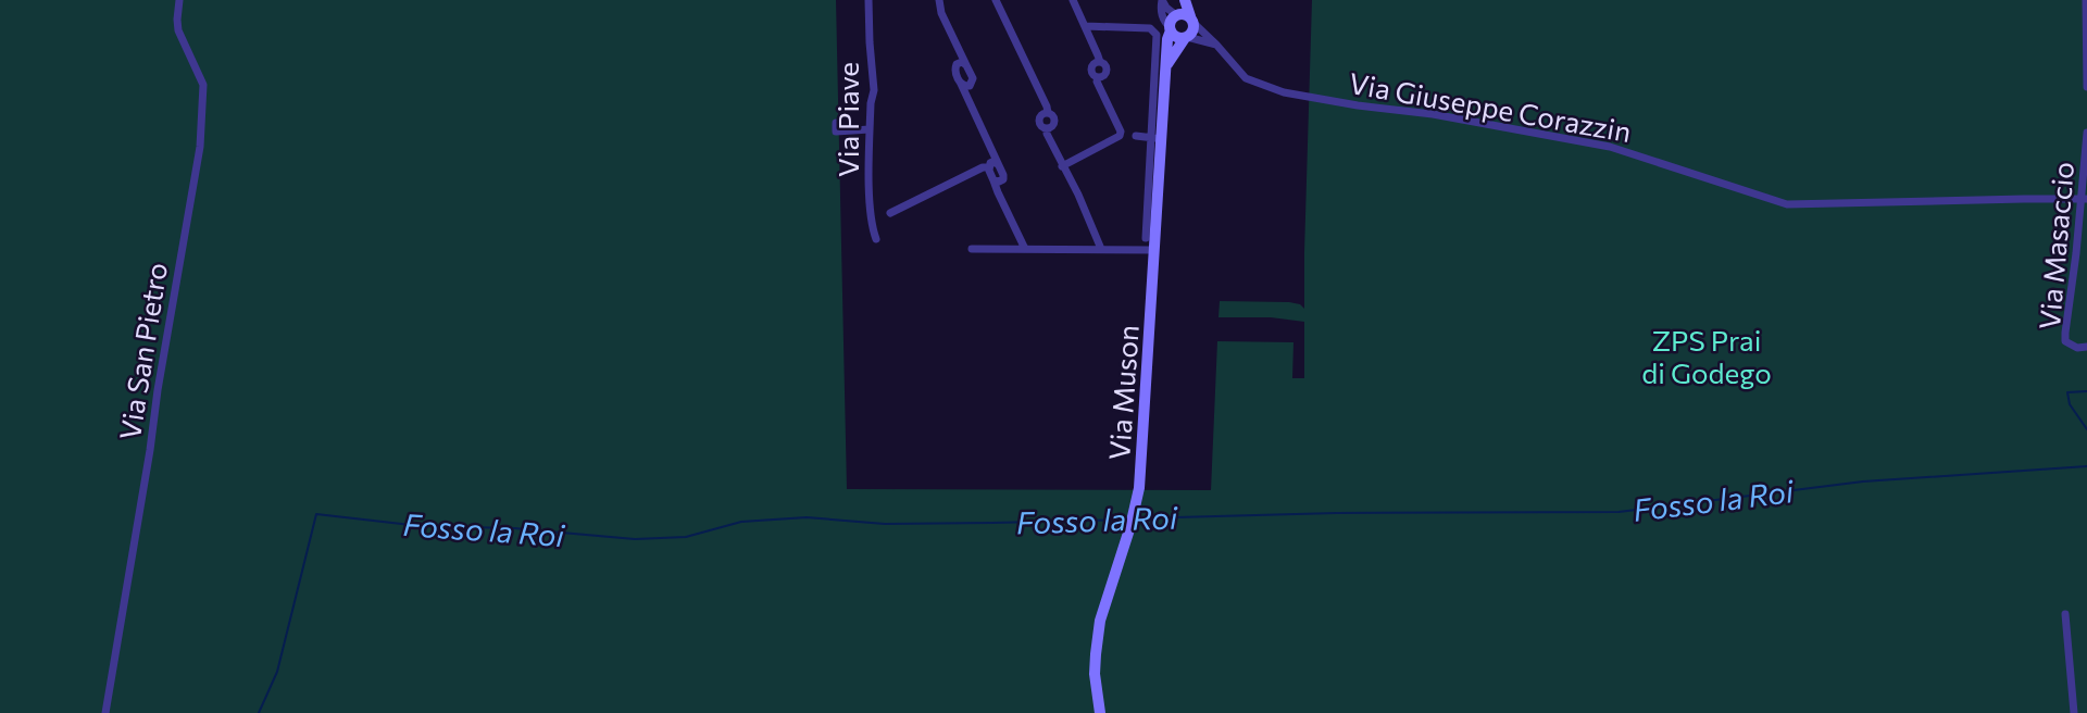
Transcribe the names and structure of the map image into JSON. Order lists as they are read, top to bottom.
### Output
{
  "streets": {
    "main road": ["Via Muson"],
    "street": [
      "Via Giuseppe Corazzin",
      "Via Piave",
      "Via Masaccio",
      "Via San Pietro"
    ]
  },
  "crossings": [
    ["Via Giuseppe Corazzin", "Via Masaccio"],
    ["Via Giuseppe Corazzin", "Via Muson"]
  ],
  "water": ["Fosso la Roi"],
  "parks": ["ZPS Prai di Godego"]
}
